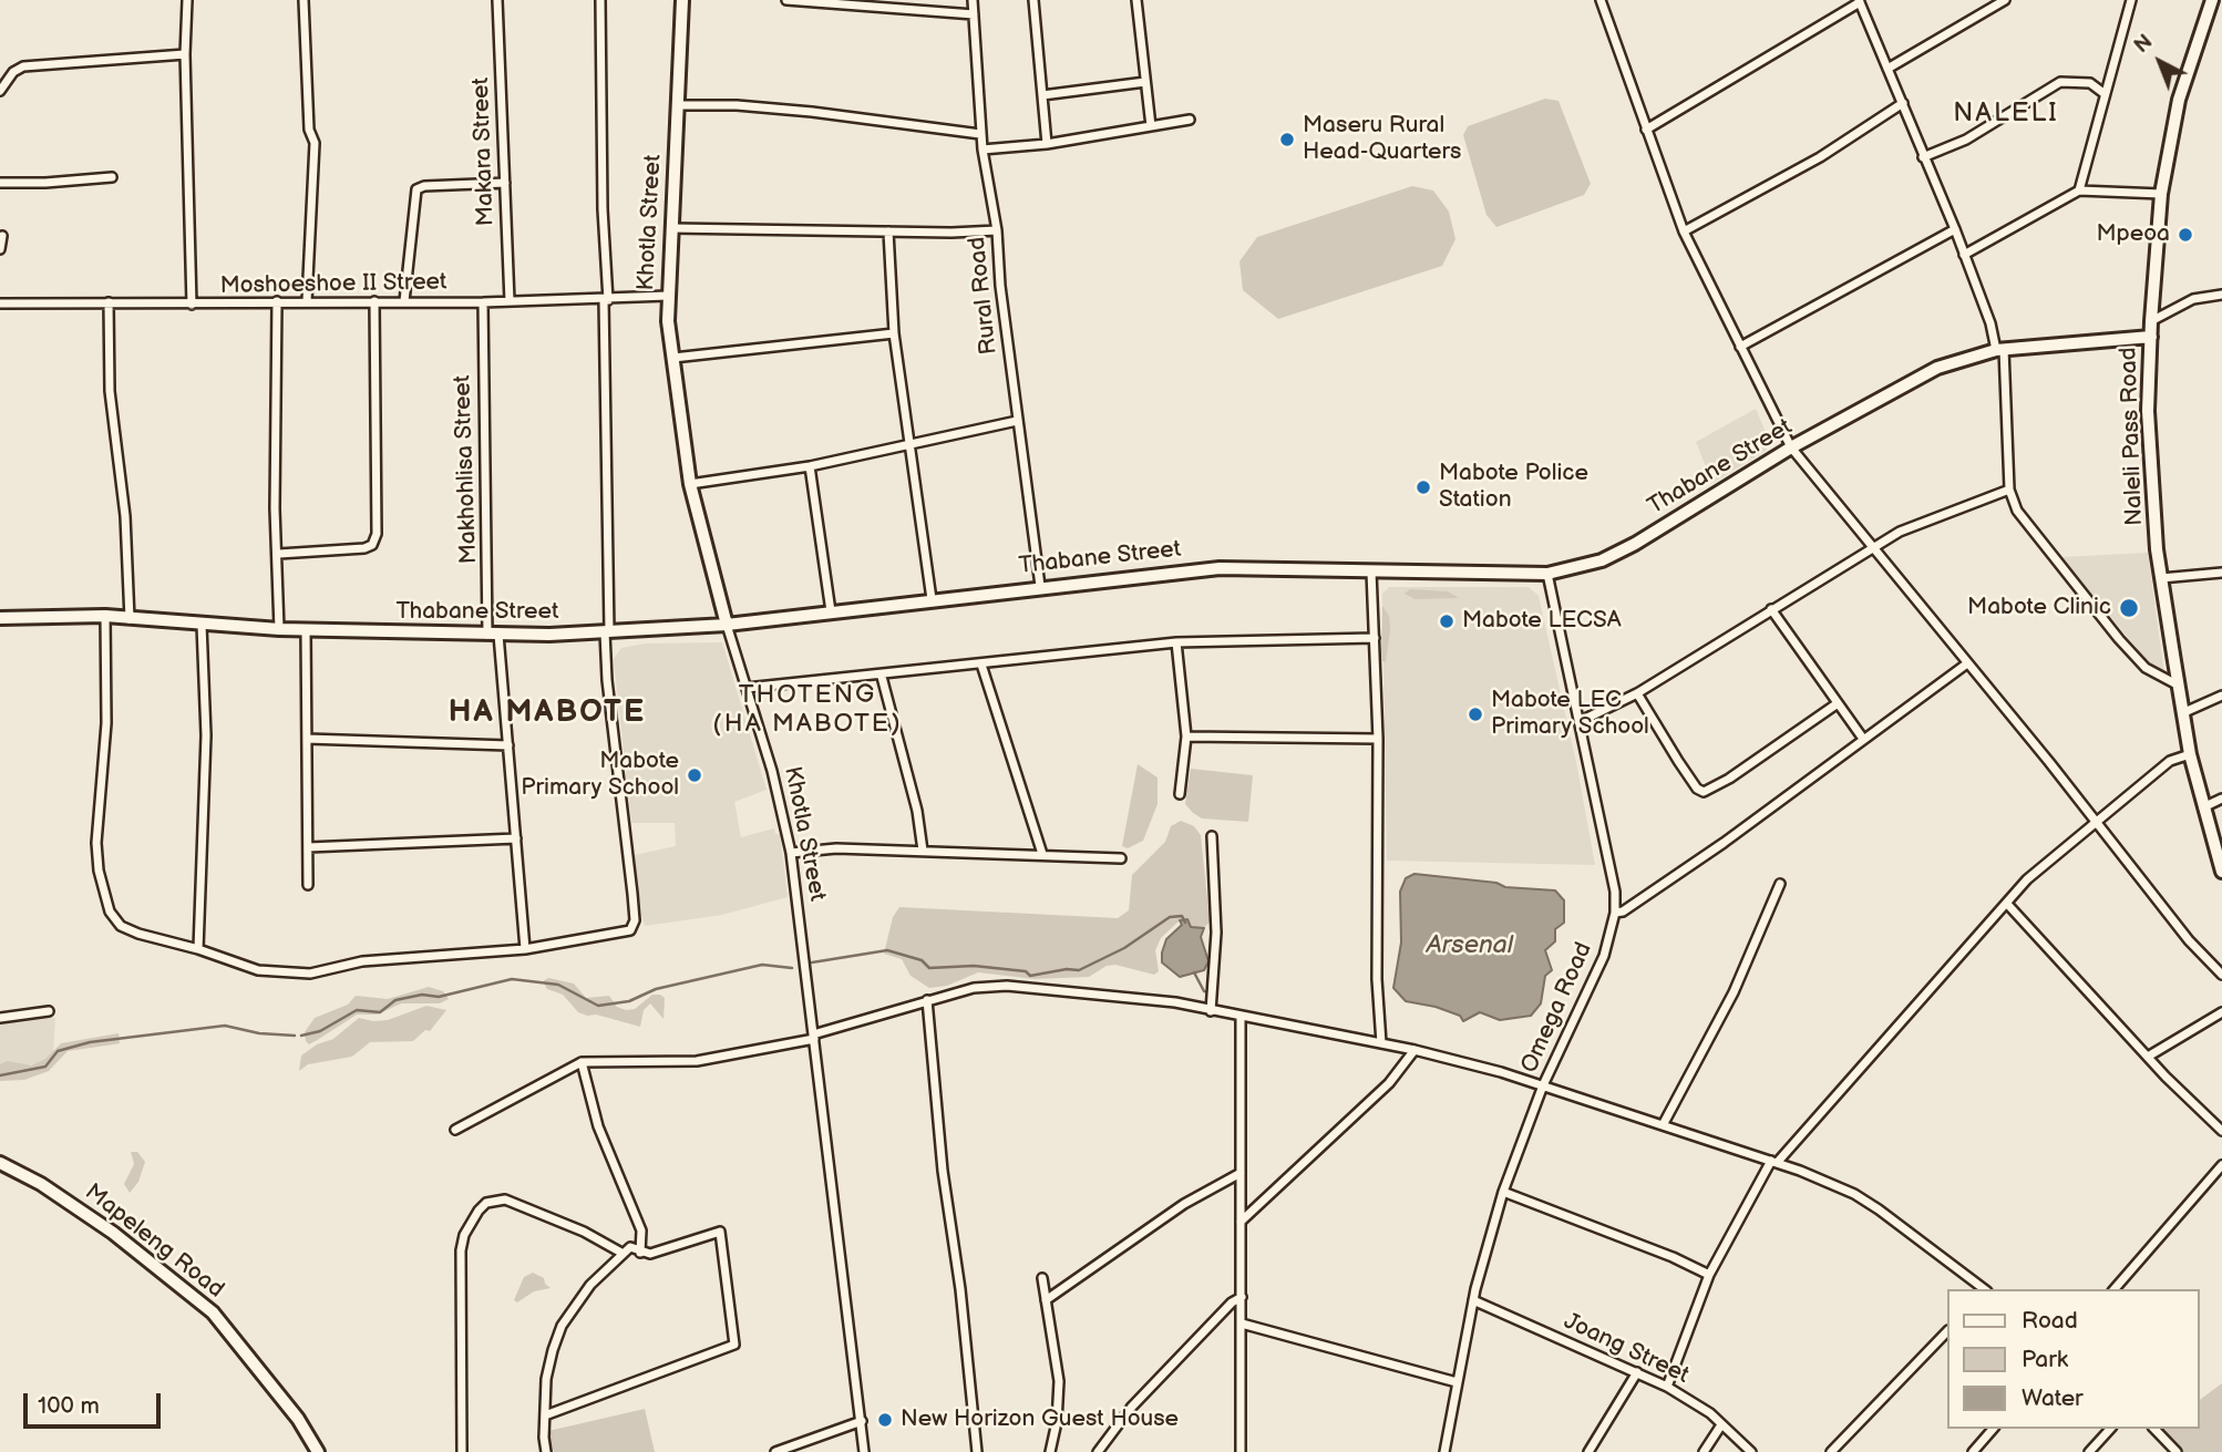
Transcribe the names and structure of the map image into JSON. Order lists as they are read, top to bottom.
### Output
{
  "streets": {
    "street": [
      "Makara Street",
      "Khotla Street",
      "Moshoeshoe II Street",
      "Rural Road",
      "Naleli Pass Road",
      "Thabane Street",
      "Makhohlisa Street",
      "Omega Road",
      "Mapeleng Road",
      "Joang Street"
    ]
  },
  "crossings": [
    ["Makara Street", "Moshoeshoe II Street"],
    ["Khotla Street", "Moshoeshoe II Street"],
    ["Khotla Street", "Thabane Street"],
    ["Moshoeshoe II Street", "Makhohlisa Street"],
    ["Rural Road", "Thabane Street"],
    ["Naleli Pass Road", "Thabane Street"],
    ["Thabane Street", "Makhohlisa Street"],
    ["Thabane Street", "Omega Road"],
    ["Omega Road", "Joang Street"]
  ],
  "districts": ["NALELI", "THOTENG (HA MABOTE)", "HA MABOTE"],
  "water": ["Arsenal"],
  "places": [
    "Maseru Rural Head-Quarters",
    "Mpeoa",
    "Mabote Police Station",
    "Mabote Clinic",
    "Mabote LECSA",
    "Mabote LEC Primary School",
    "Mabote Primary School",
    "New Horizon Guest House"
  ],
  "legend": ["Road", "Park", "Water"],
  "scale_bar": "100 m",
  "north": "top left"
}
